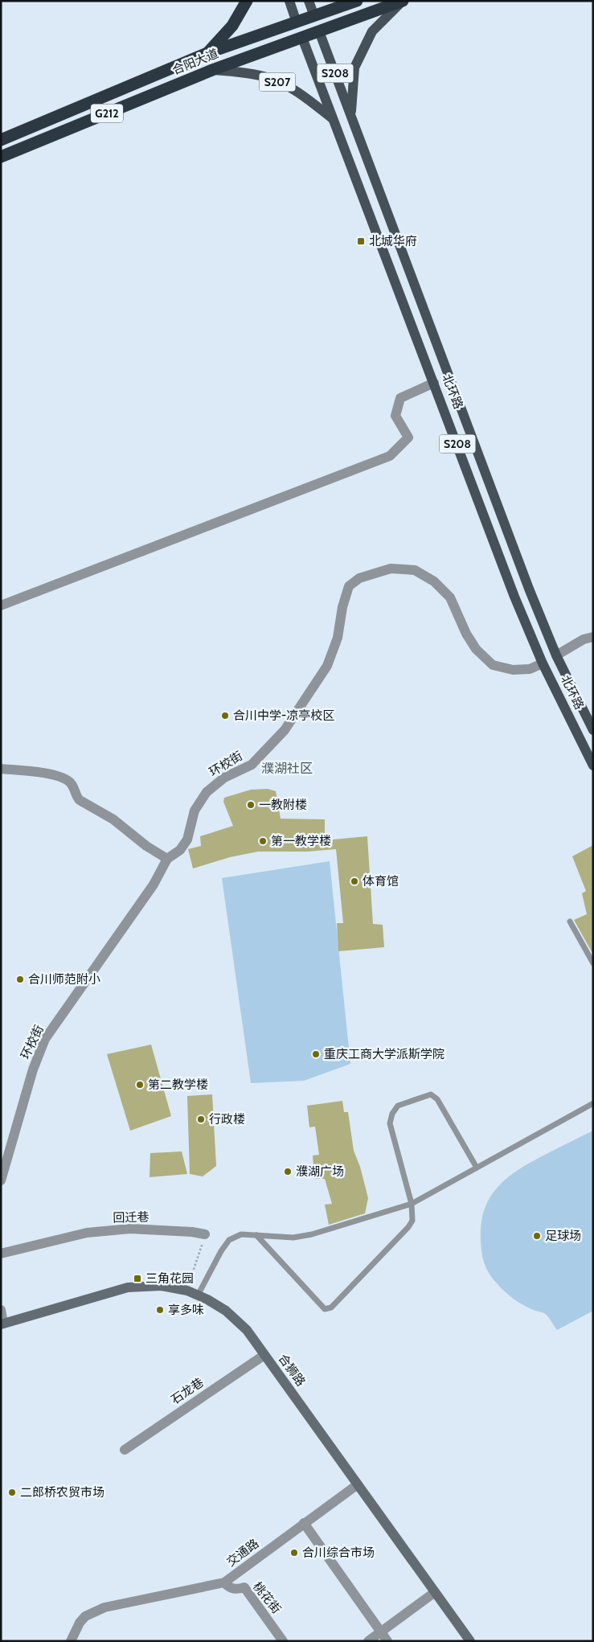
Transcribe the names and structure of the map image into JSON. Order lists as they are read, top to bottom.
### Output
{
  "streets": {
    "highway": [
      "合阳大道",
      "S208",
      "G212",
      "北环路"
    ],
    "main road": ["S207", "合狮路"],
    "street": [
      "环校街",
      "回迁巷",
      "石龙巷",
      "交通路",
      "桃花街"
    ]
  },
  "crossings": [
    ["合阳大道", "S207"],
    ["合阳大道", "北环路"],
    ["S207", "北环路"],
    ["北环路", "环校街"],
    ["合狮路", "石龙巷"],
    ["合狮路", "交通路"],
    ["交通路", "桃花街"]
  ],
  "districts": ["濮湖社区"],
  "places": {
    "transit": ["北城华府", "三角花园"],
    "other": [
      "合川中学-凉亭校区",
      "一教附楼",
      "第一教学楼",
      "体育馆",
      "合川师范附小",
      "重庆工商大学派斯学院",
      "第二教学楼",
      "行政楼",
      "濮湖广场",
      "足球场",
      "享多味",
      "二郎桥农贸市场",
      "合川综合市场"
    ]
  }
}
